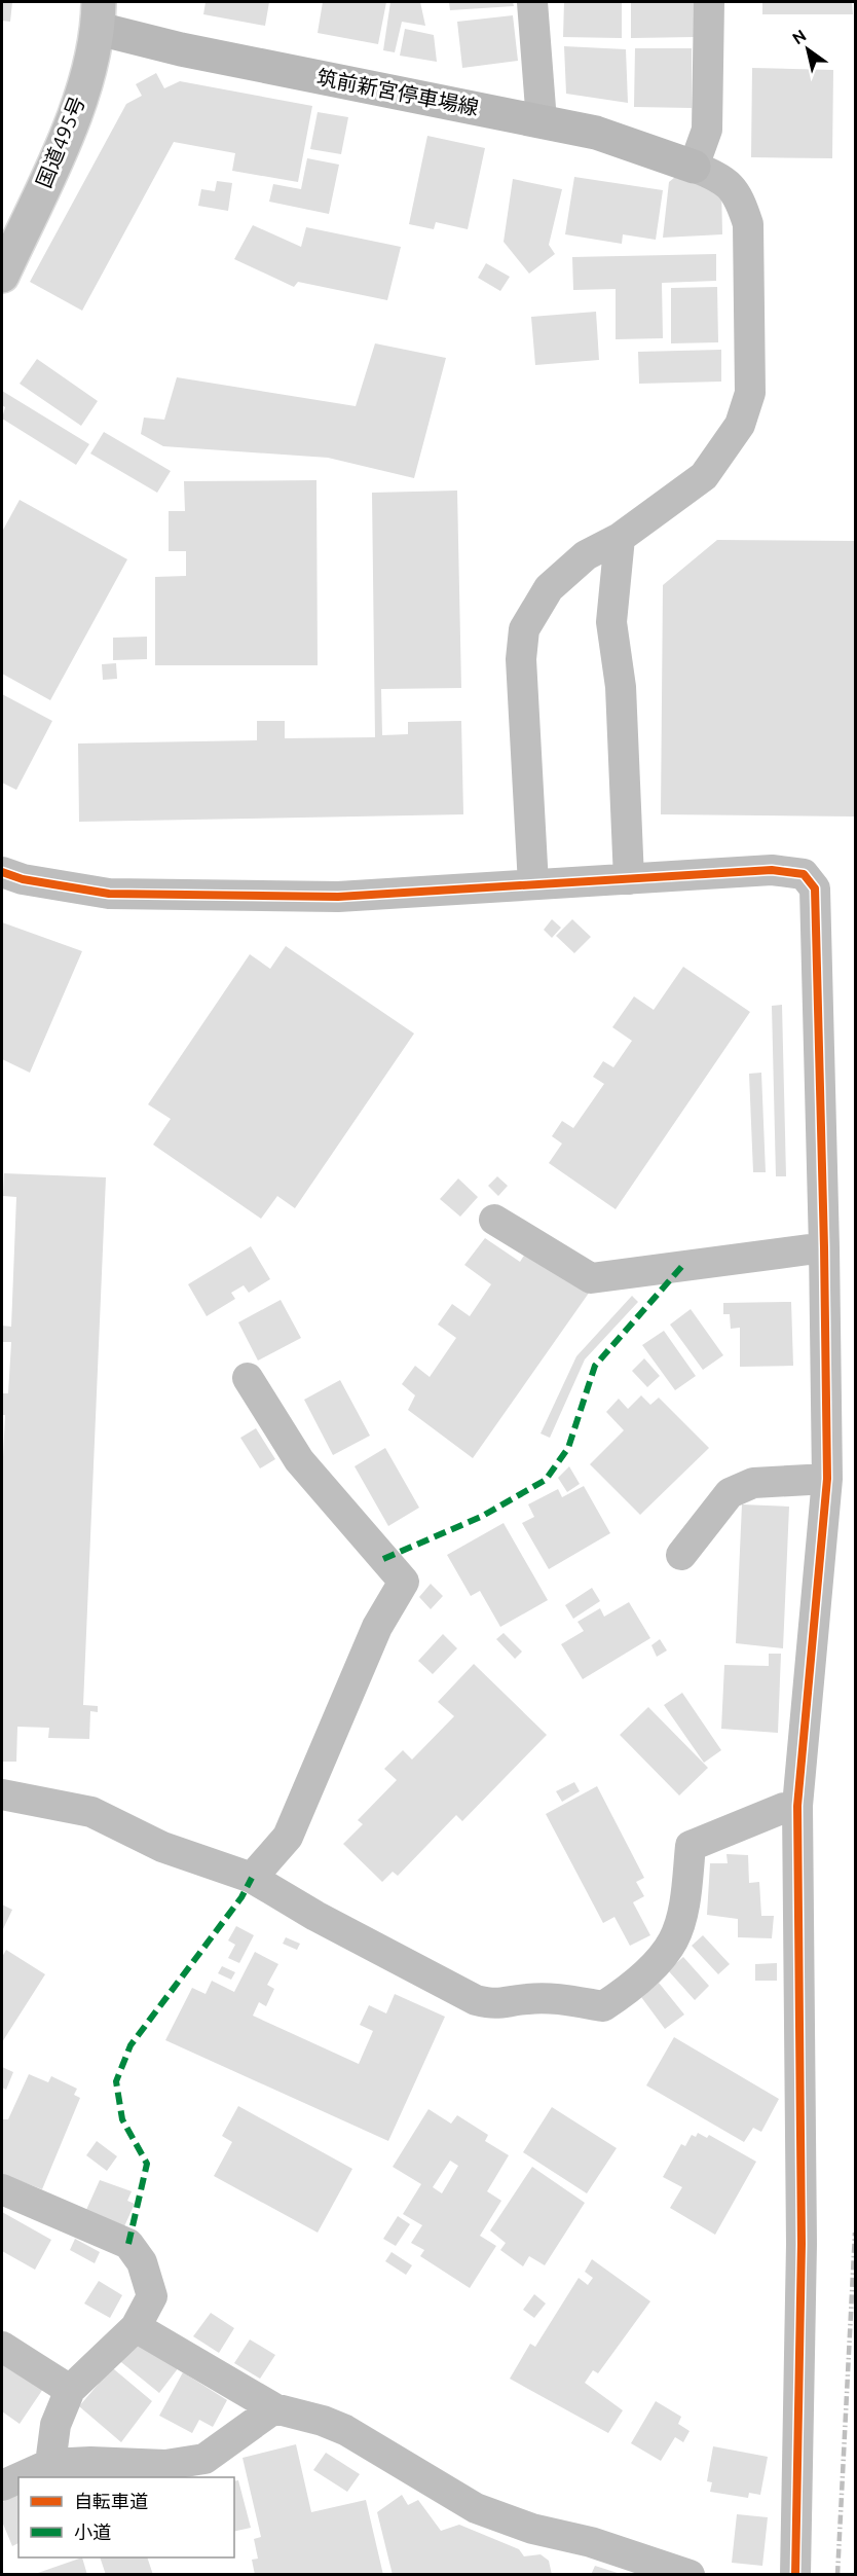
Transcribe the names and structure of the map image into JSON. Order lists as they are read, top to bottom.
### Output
{
  "streets": {
    "highway": ["国道495号"],
    "main road": ["筑前新宮停車場線"]
  },
  "crossings": [
    ["筑前新宮停車場線", "国道495号"]
  ],
  "legend": ["自転車道", "小道"],
  "north": "top left"
}
